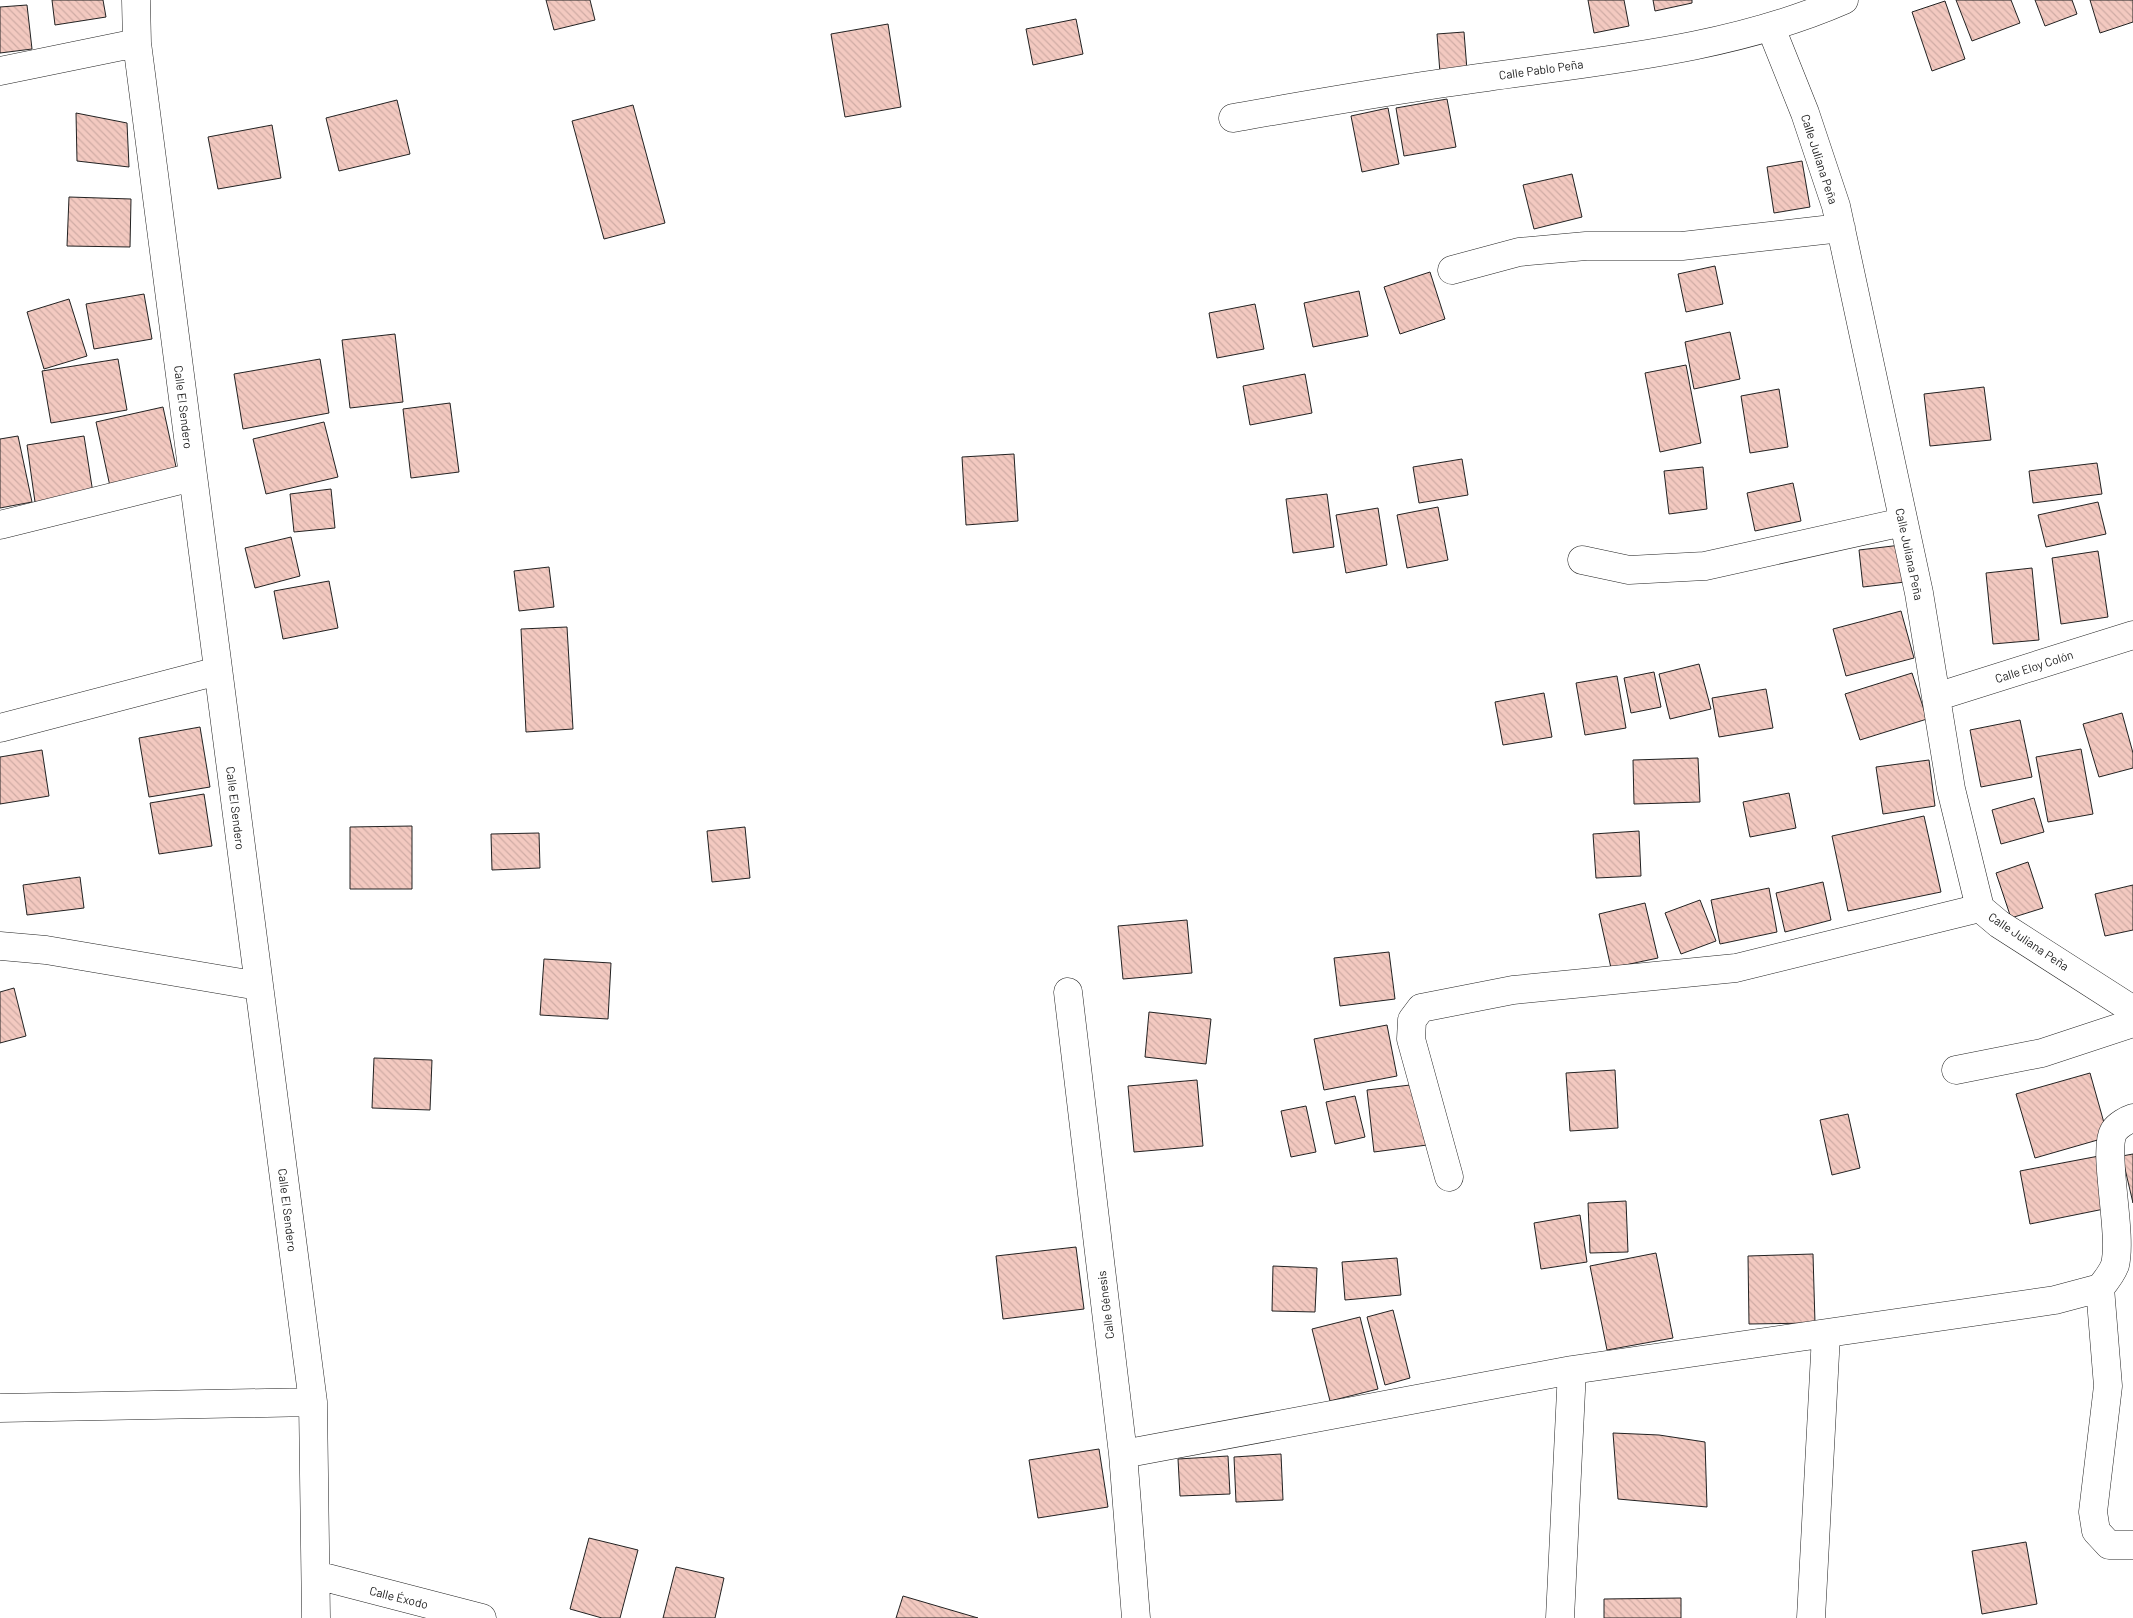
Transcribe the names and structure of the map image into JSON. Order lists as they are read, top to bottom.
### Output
{
  "streets": {
    "street": [
      "Calle Pablo Peña",
      "Calle Juliana Peña",
      "Calle El Sendero",
      "Calle Eloy Colón",
      "Calle Génesis",
      "Calle Éxodo"
    ]
  },
  "crossings": [
    ["Calle Pablo Peña", "Calle Juliana Peña"],
    ["Calle Juliana Peña", "Calle Eloy Colón"],
    ["Calle El Sendero", "Calle Éxodo"]
  ]
}
